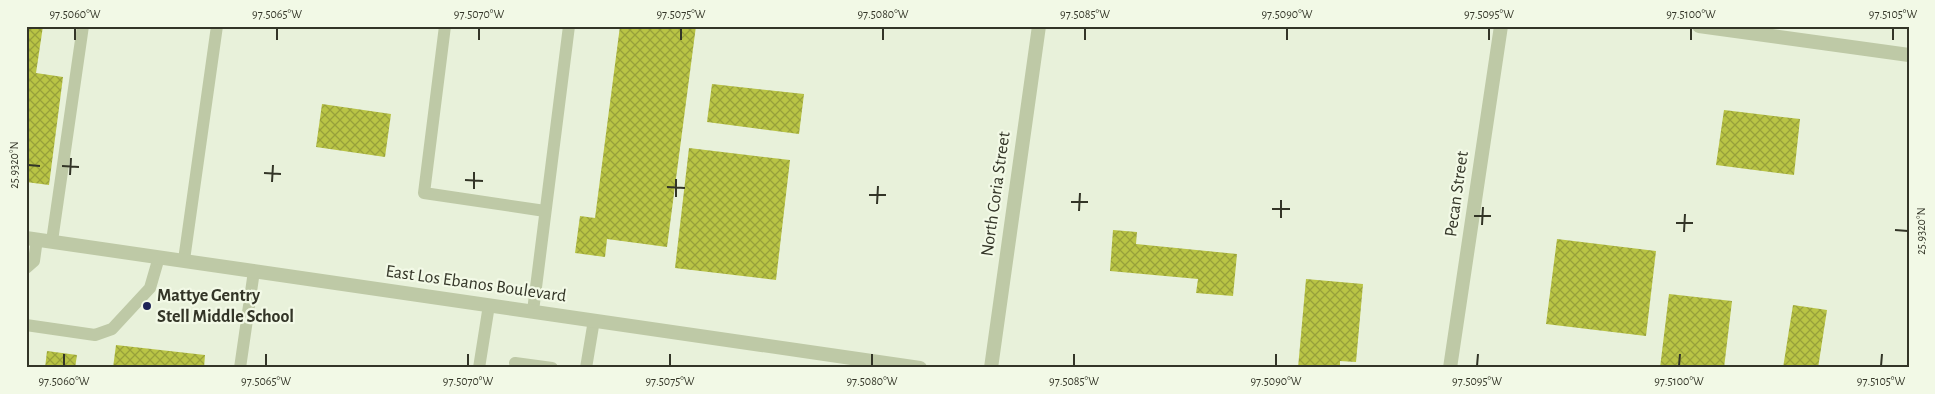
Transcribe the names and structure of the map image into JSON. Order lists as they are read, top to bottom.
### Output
{
  "streets": {
    "street": ["North Coria Street", "Pecan Street", "East Los Ebanos Boulevard"]
  },
  "places": ["Mattye Gentry Stell Middle School"],
  "coordinates": [
    "97.5060°W",
    "97.5065°W",
    "97.5070°W",
    "97.5075°W",
    "97.5080°W",
    "97.5085°W",
    "97.5090°W",
    "97.5095°W",
    "97.5100°W",
    "97.5105°W",
    "25.9320°N"
  ]
}
